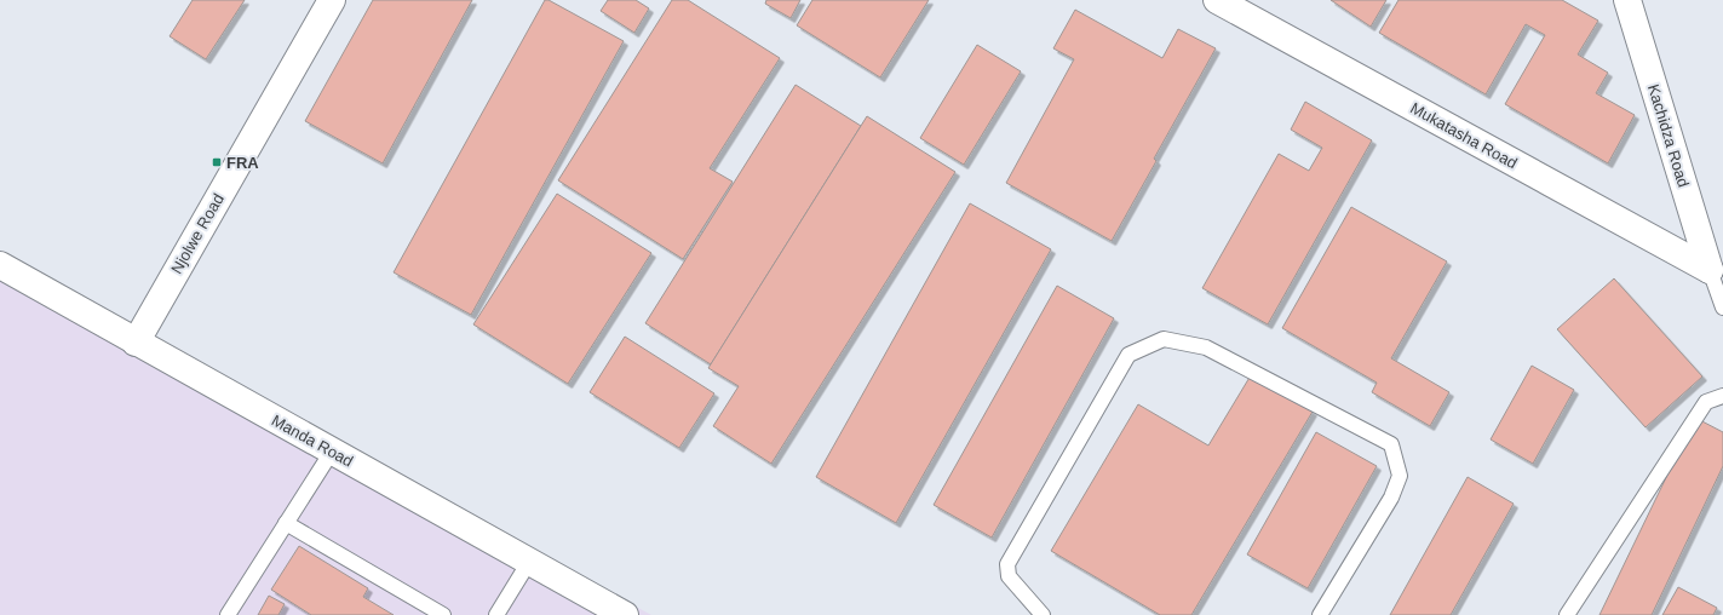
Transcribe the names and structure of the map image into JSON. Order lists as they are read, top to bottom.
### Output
{
  "streets": {
    "street": [
      "Mukatasha Road",
      "Kachidza Road",
      "Njolwe Road",
      "Manda Road"
    ]
  },
  "crossings": [
    ["Mukatasha Road", "Kachidza Road"],
    ["Njolwe Road", "Manda Road"]
  ],
  "places": {
    "transit": ["FRA"]
  }
}
